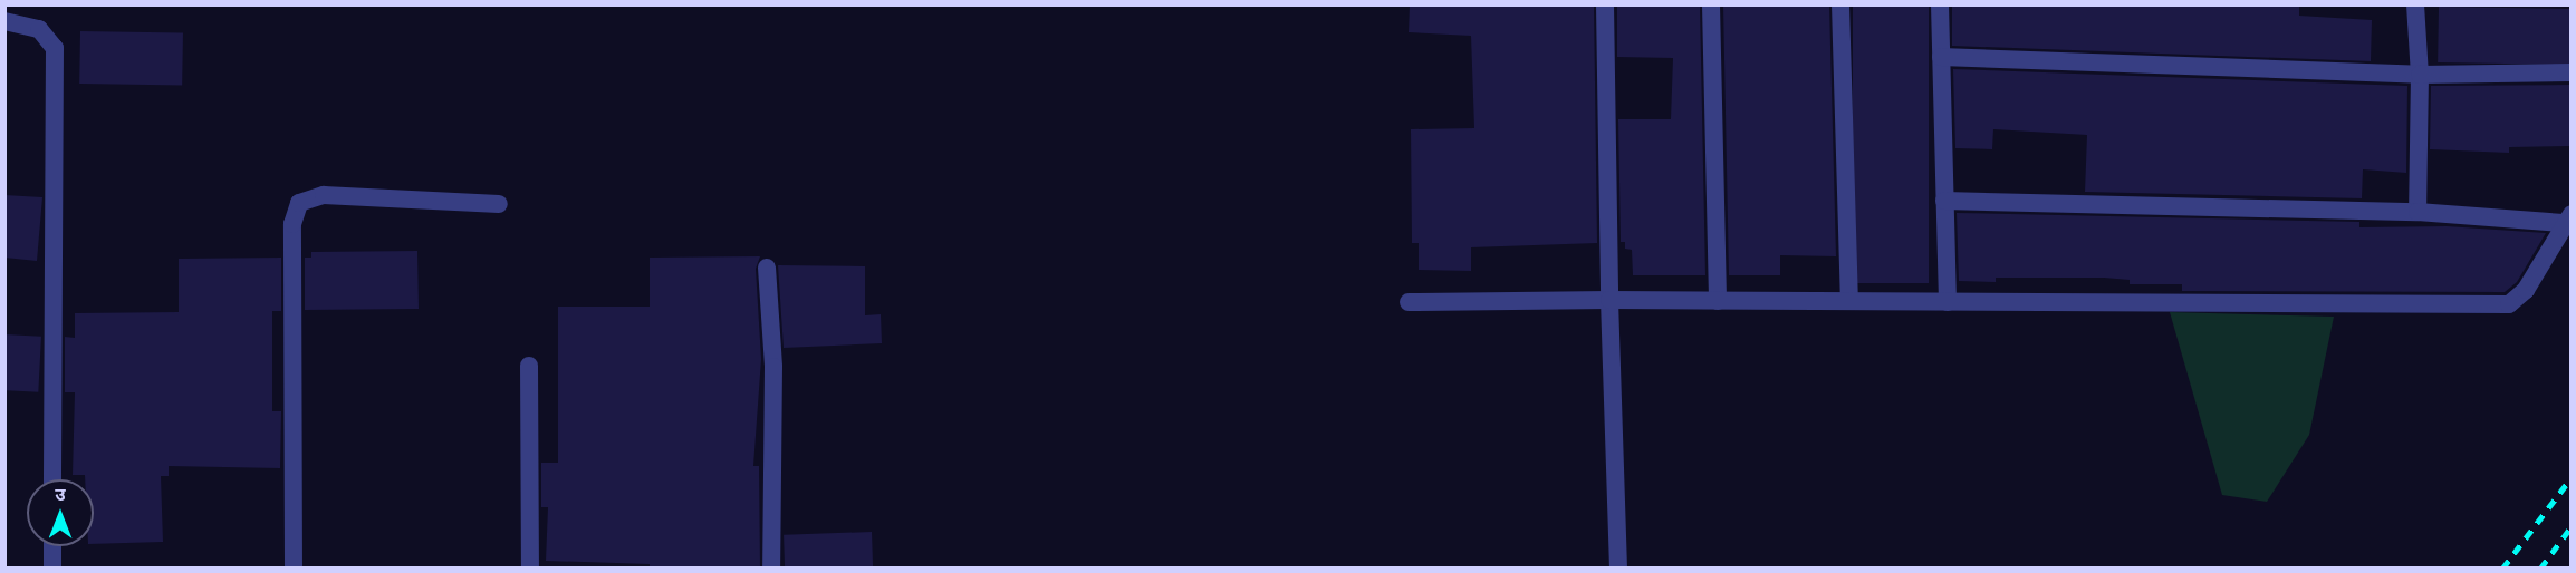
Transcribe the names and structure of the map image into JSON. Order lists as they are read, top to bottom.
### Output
{
  "north": "top"
}
